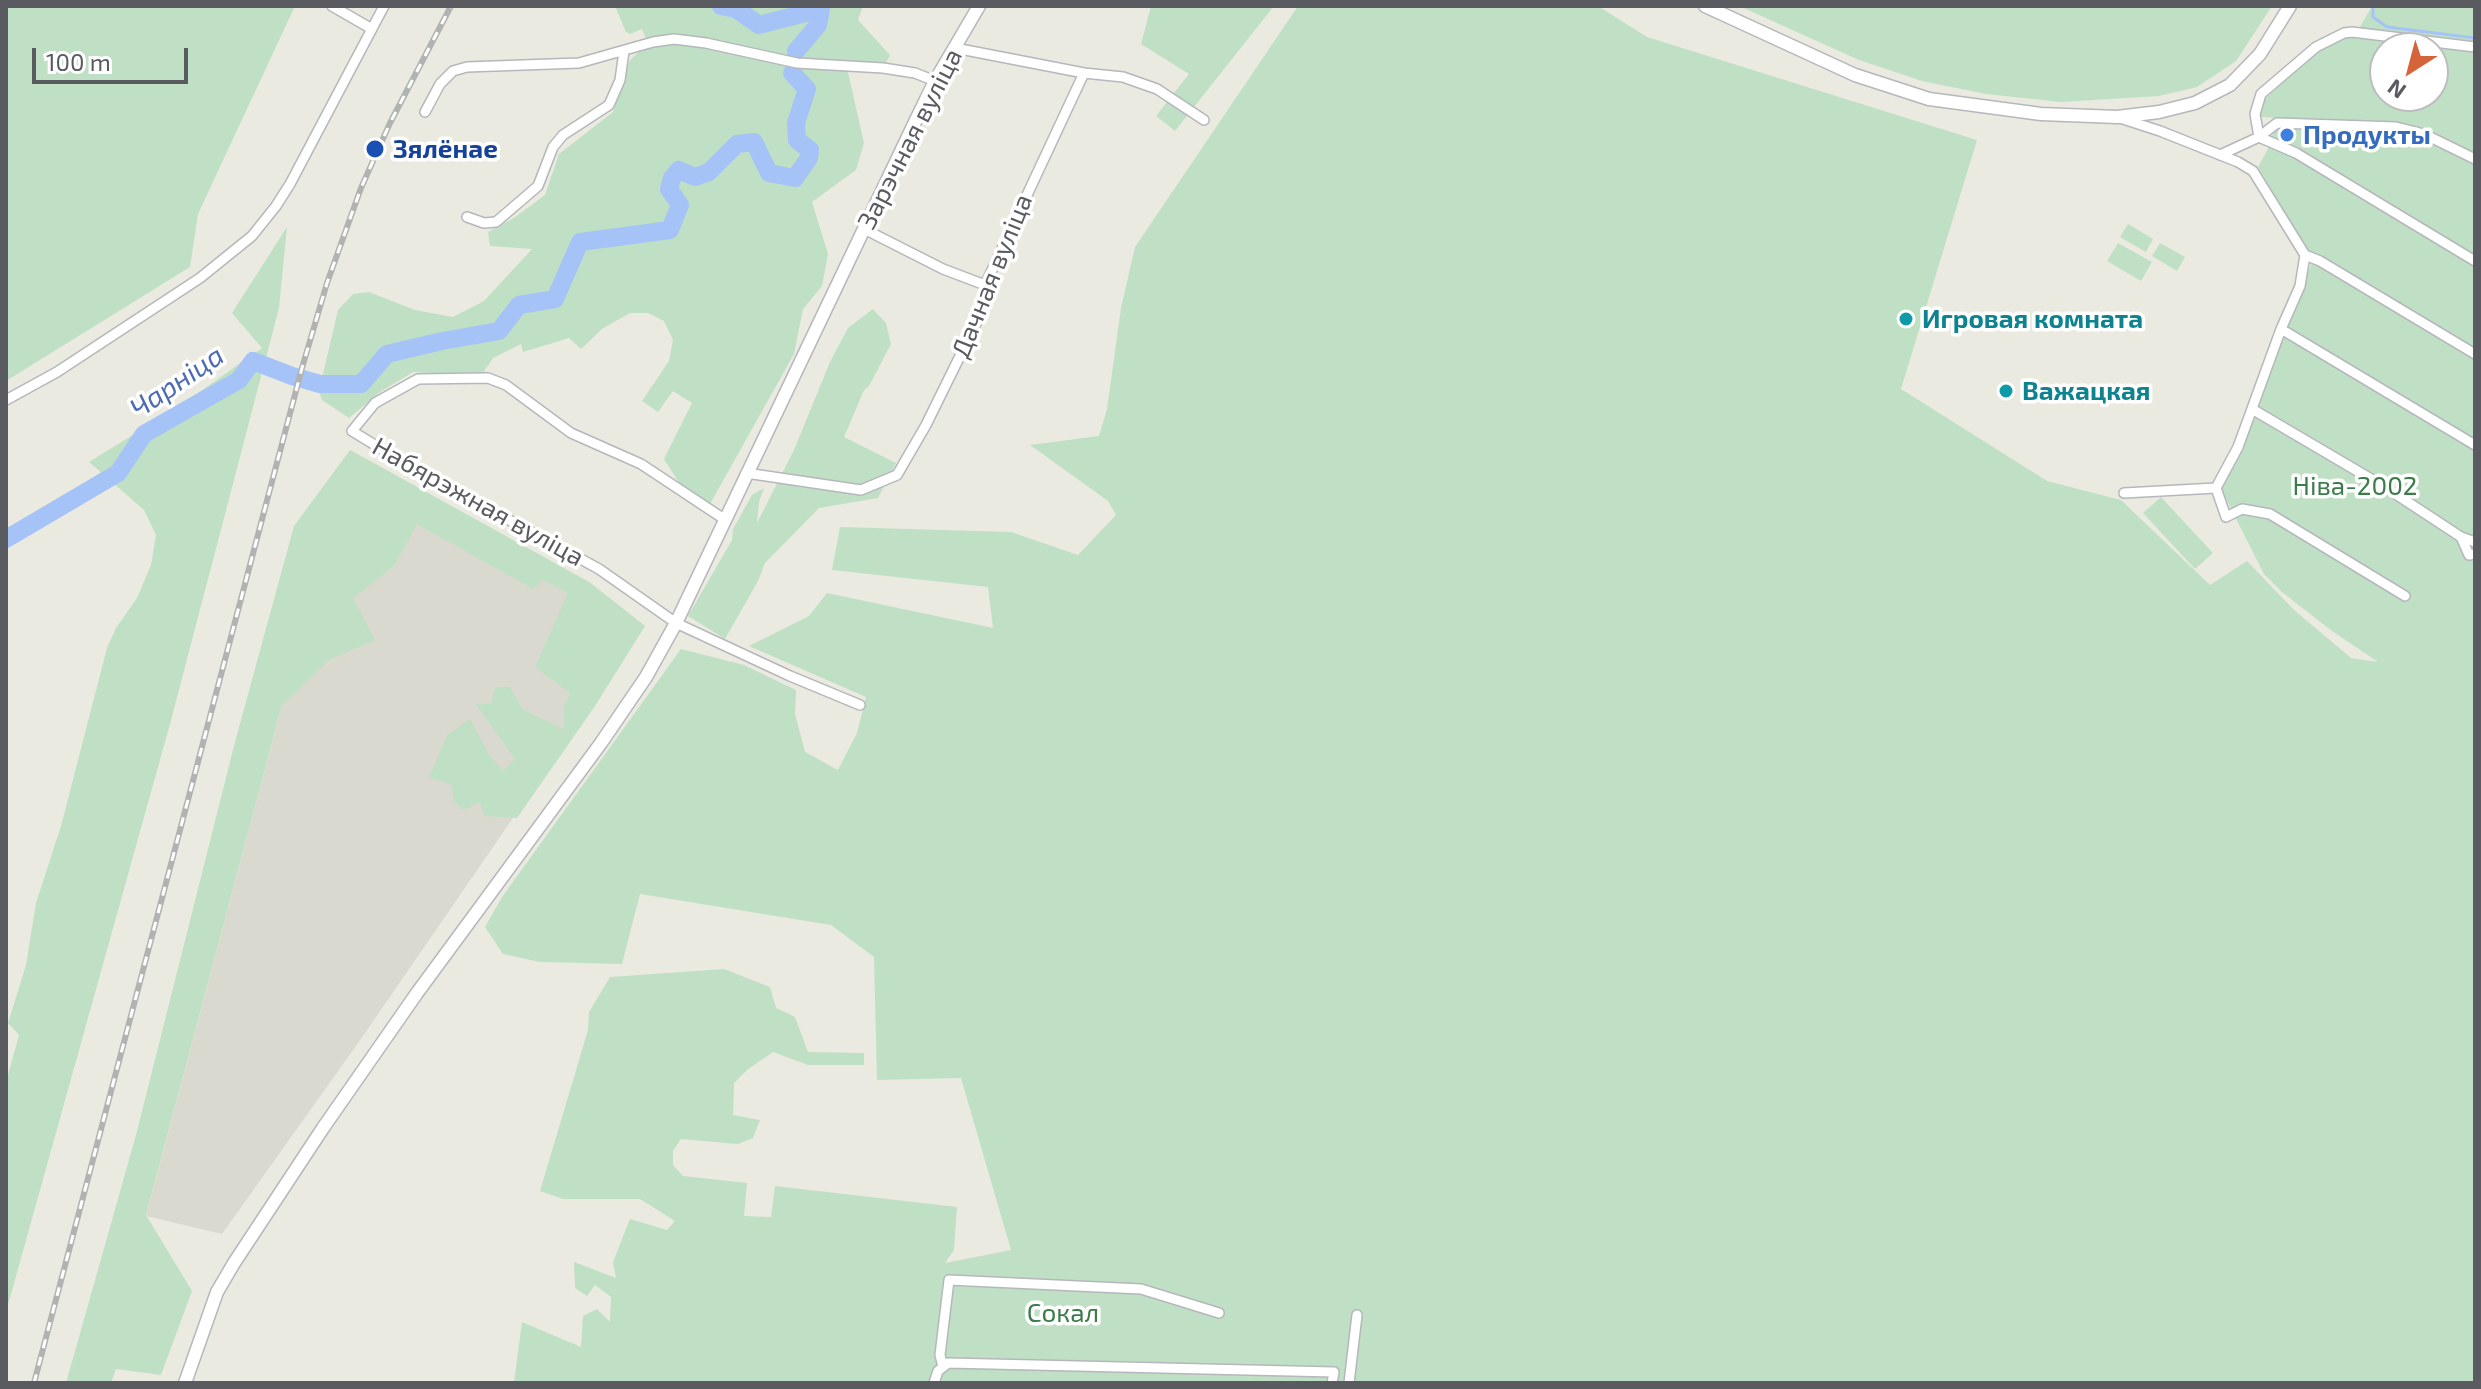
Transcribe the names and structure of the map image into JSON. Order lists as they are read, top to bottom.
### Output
{
  "streets": {
    "street": ["Зарэчная вуліца", "Дачная вуліца", "Набярэжная вуліца"]
  },
  "crossings": [
    ["Зарэчная вуліца", "Дачная вуліца"],
    ["Зарэчная вуліца", "Набярэжная вуліца"]
  ],
  "water": ["Чарніца"],
  "parks": ["Ніва-2002", "Сокал"],
  "places": [
    "Продукты",
    "Зялёнае",
    "Игровая комната",
    "Важацкая"
  ],
  "scale_bar": "100 m",
  "north": "bottom left"
}
